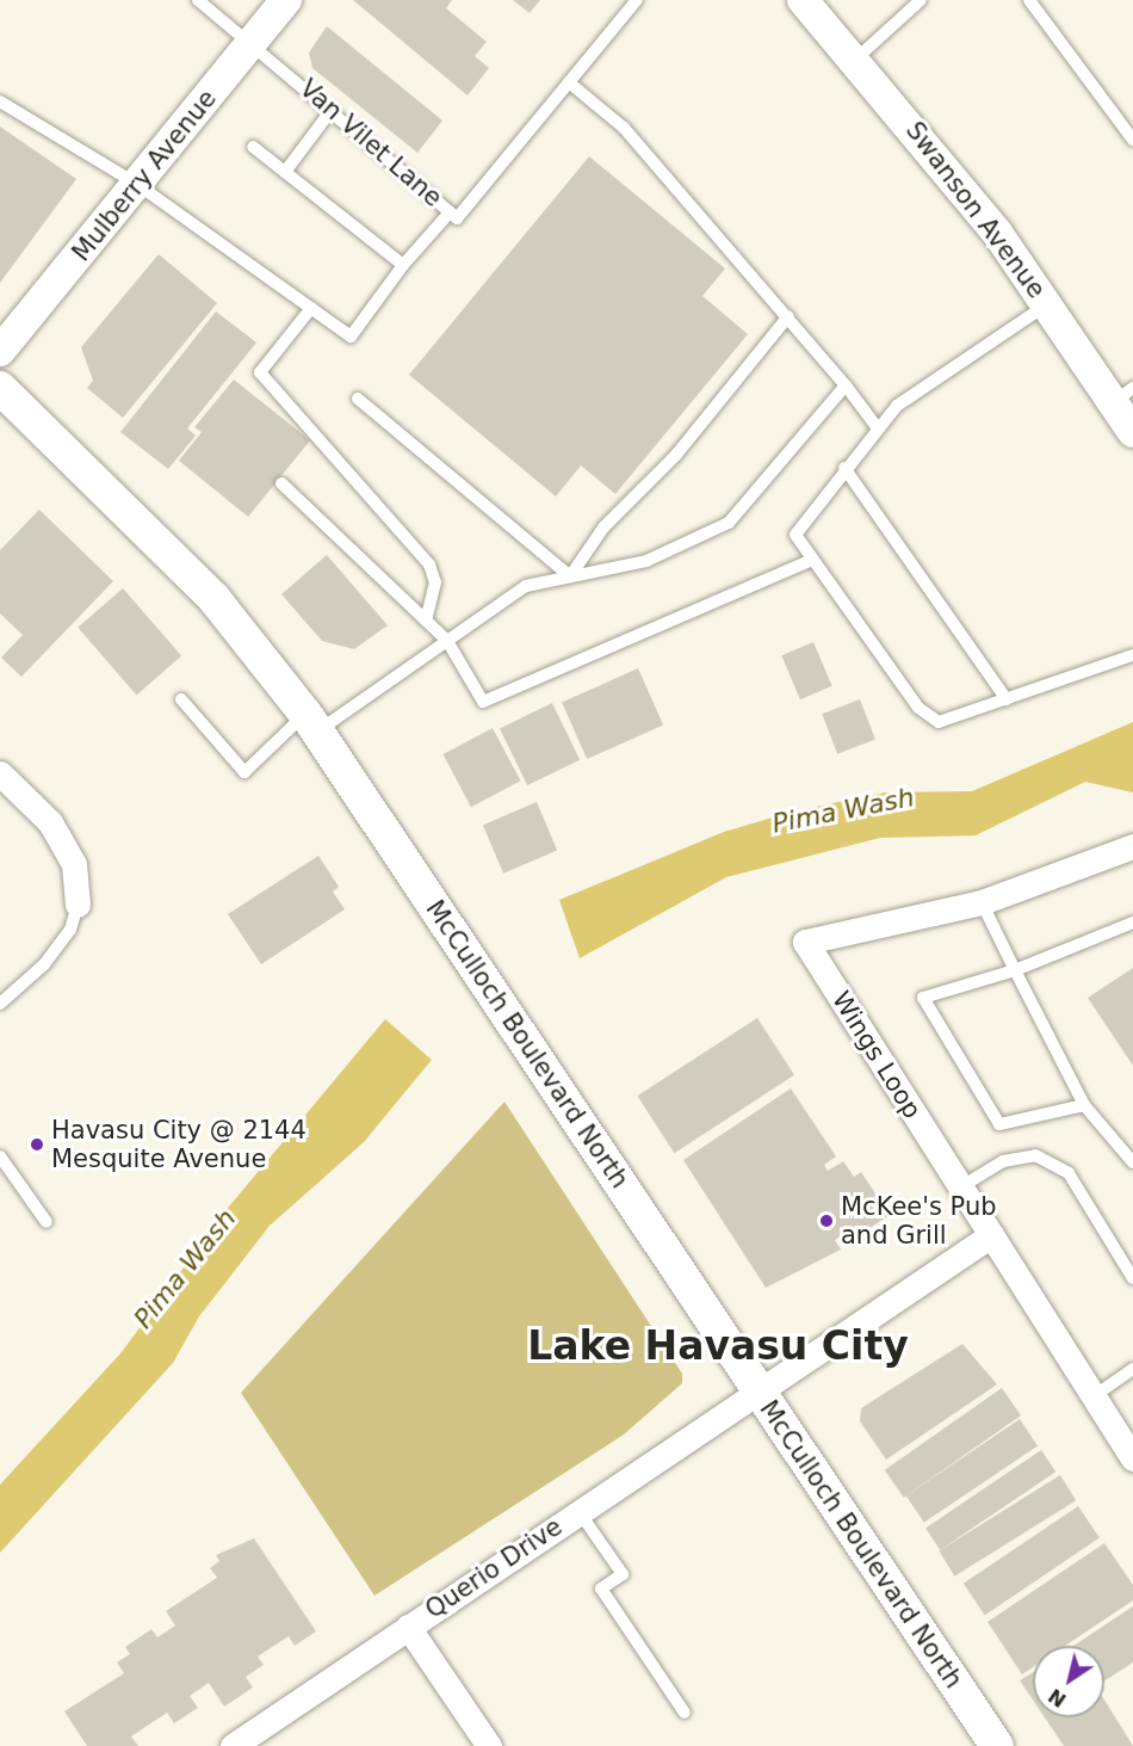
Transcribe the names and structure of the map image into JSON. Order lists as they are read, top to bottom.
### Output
{
  "streets": {
    "main road": ["McCulloch Boulevard North"],
    "street": [
      "Mulberry Avenue",
      "Swanson Avenue",
      "Wings Loop",
      "Querio Drive"
    ],
    "lane": ["Van Vilet Lane"]
  },
  "crossings": [
    ["Van Vilet Lane", "Mulberry Avenue"],
    ["McCulloch Boulevard North", "Querio Drive"],
    ["Wings Loop", "Querio Drive"]
  ],
  "districts": ["Lake Havasu City"],
  "water": ["Pima Wash"],
  "places": ["Havasu City @ 2144 Mesquite Avenue", "McKee's Pub and Grill"],
  "north": "bottom left"
}
